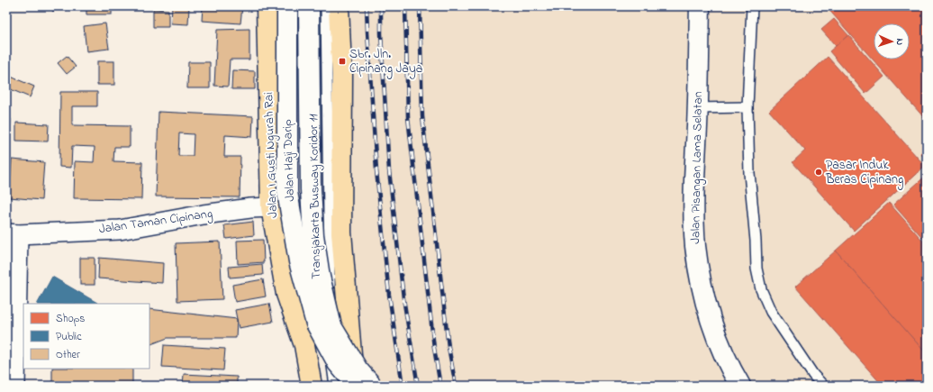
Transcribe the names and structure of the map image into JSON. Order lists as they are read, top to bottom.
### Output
{
  "streets": {
    "main road": ["Jalan I Gusti Ngurah Rai", "Jalan Haji Darip", "Jalan Pisangan Lama Selatan"],
    "street": ["Jalan Taman Cipinang"],
    "lane": ["Transjakarta Busway Koridor 11"]
  },
  "crossings": [
    ["Jalan I Gusti Ngurah Rai", "Jalan Taman Cipinang"]
  ],
  "places": {
    "transit": ["Sbr. Jln. Cipinang Jaya"],
    "other": ["Pasar Induk Beras Cipinang"]
  },
  "legend": ["Shops", "Public", "Other"],
  "north": "right"
}
